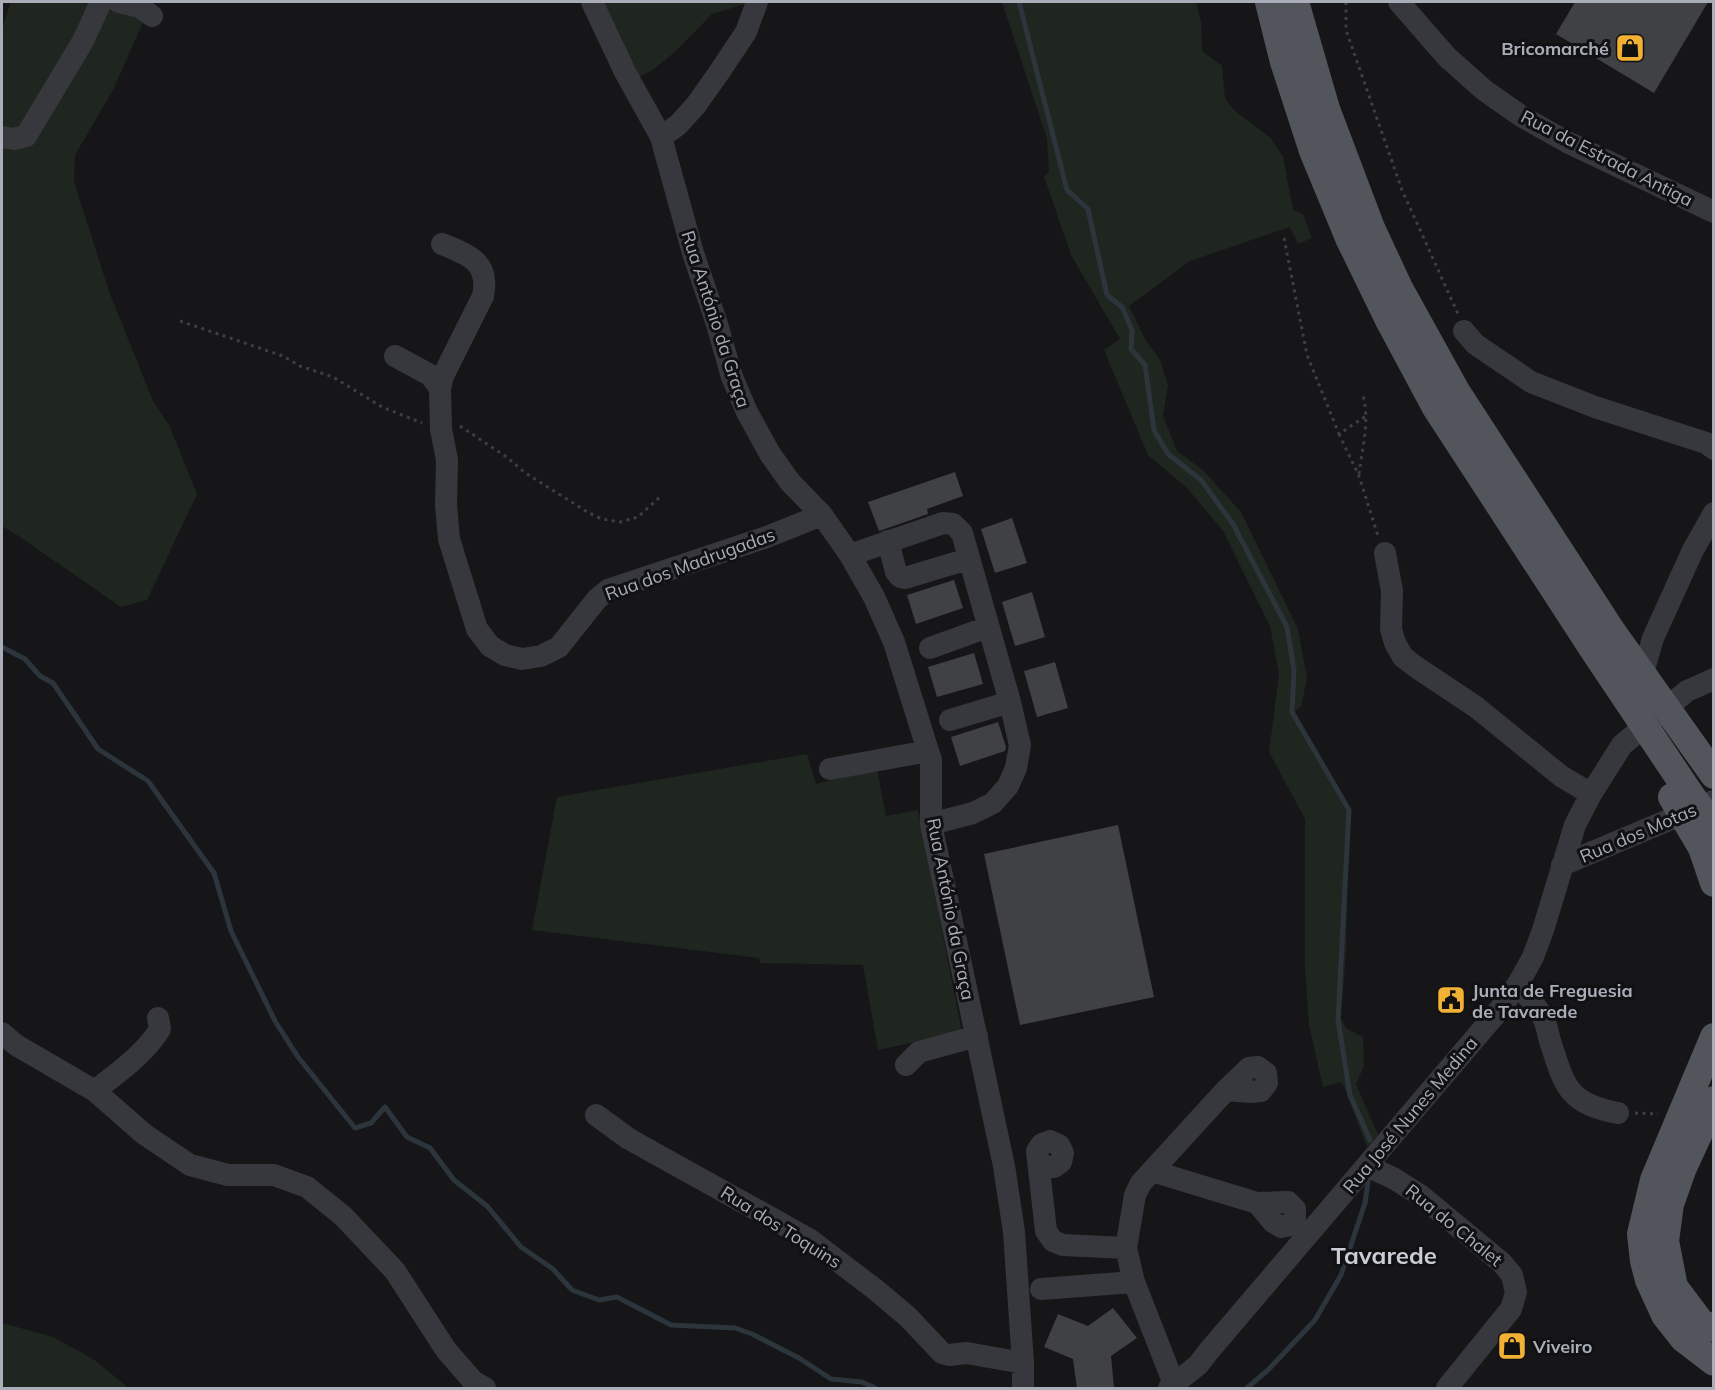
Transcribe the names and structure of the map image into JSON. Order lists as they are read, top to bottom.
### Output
{
  "streets": {
    "street": [
      "Rua da Estrada Antiga",
      "Rua António da Graça",
      "Rua dos Madrugadas",
      "Rua dos Motas",
      "Rua José Nunes Medina",
      "Rua do Chalet",
      "Rua dos Toquins"
    ]
  },
  "crossings": [
    ["Rua António da Graça", "Rua dos Madrugadas"],
    ["Rua António da Graça", "Rua dos Toquins"],
    ["Rua dos Motas", "Rua José Nunes Medina"],
    ["Rua José Nunes Medina", "Rua do Chalet"]
  ],
  "districts": ["Tavarede"],
  "places": {
    "shop": ["Bricomarché", "Viveiro"],
    "public building": ["Junta de Freguesia de Tavarede"]
  }
}
